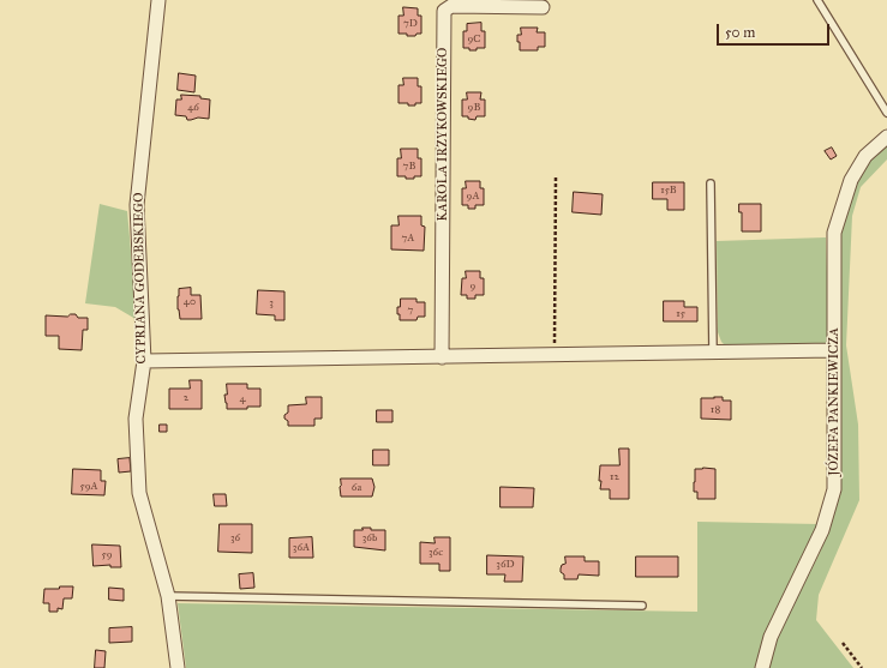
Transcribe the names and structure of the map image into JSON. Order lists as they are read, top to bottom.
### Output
{
  "streets": {
    "street": ["KAROLA IRZYKOWSKIEGO", "CYPRIANA GODEBSKIEGO", "JÓZEFA PANKIEWICZA"]
  },
  "house_numbers": [
    "7D",
    "9C",
    "46",
    "9B",
    "7B",
    "15B",
    "9A",
    "7A",
    "9",
    "40",
    "3",
    "7",
    "15",
    "2",
    "4",
    "18",
    "12",
    "59A",
    "6a",
    "36",
    "36b",
    "36A",
    "36c",
    "59",
    "36D"
  ],
  "scale_bar": "50 m"
}
